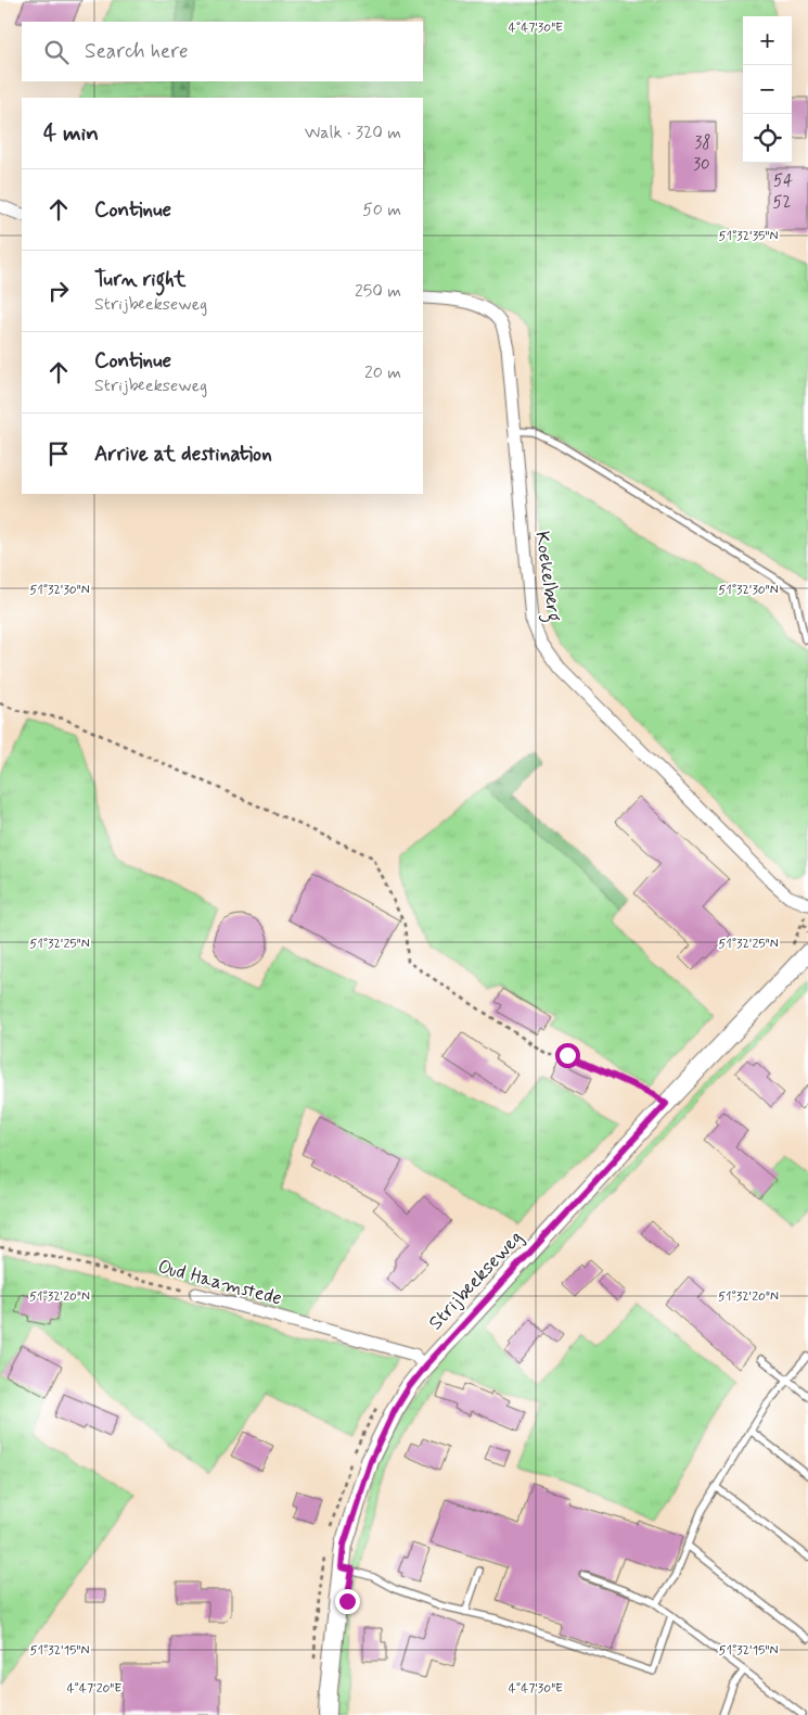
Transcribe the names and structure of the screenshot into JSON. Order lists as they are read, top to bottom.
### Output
{
  "streets": {
    "main road": ["Strijbeekseweg"],
    "street": ["Koekelberg", "Oud Haamstede"]
  },
  "crossings": [
    ["Strijbeekseweg", "Oud Haamstede"]
  ],
  "house_numbers": [
    "38",
    "30",
    "54",
    "52"
  ],
  "page": {
    "map_buttons": ["+", "−"],
    "search": "Search here",
    "heading": ["4 min", "Walk · 320 m"],
    "list": [
      ["Continue", "50 m"],
      ["Turn right", "Strijbeekseweg", "250 m"],
      ["Continue", "Strijbeekseweg", "20 m"],
      "Arrive at destination"
    ]
  },
  "coordinates": [
    "4°47'30\"E",
    "51°32'35\"N",
    "51°32'30\"N",
    "51°32'25\"N",
    "51°32'20\"N",
    "51°32'15\"N",
    "4°47'20\"E"
  ]
}
